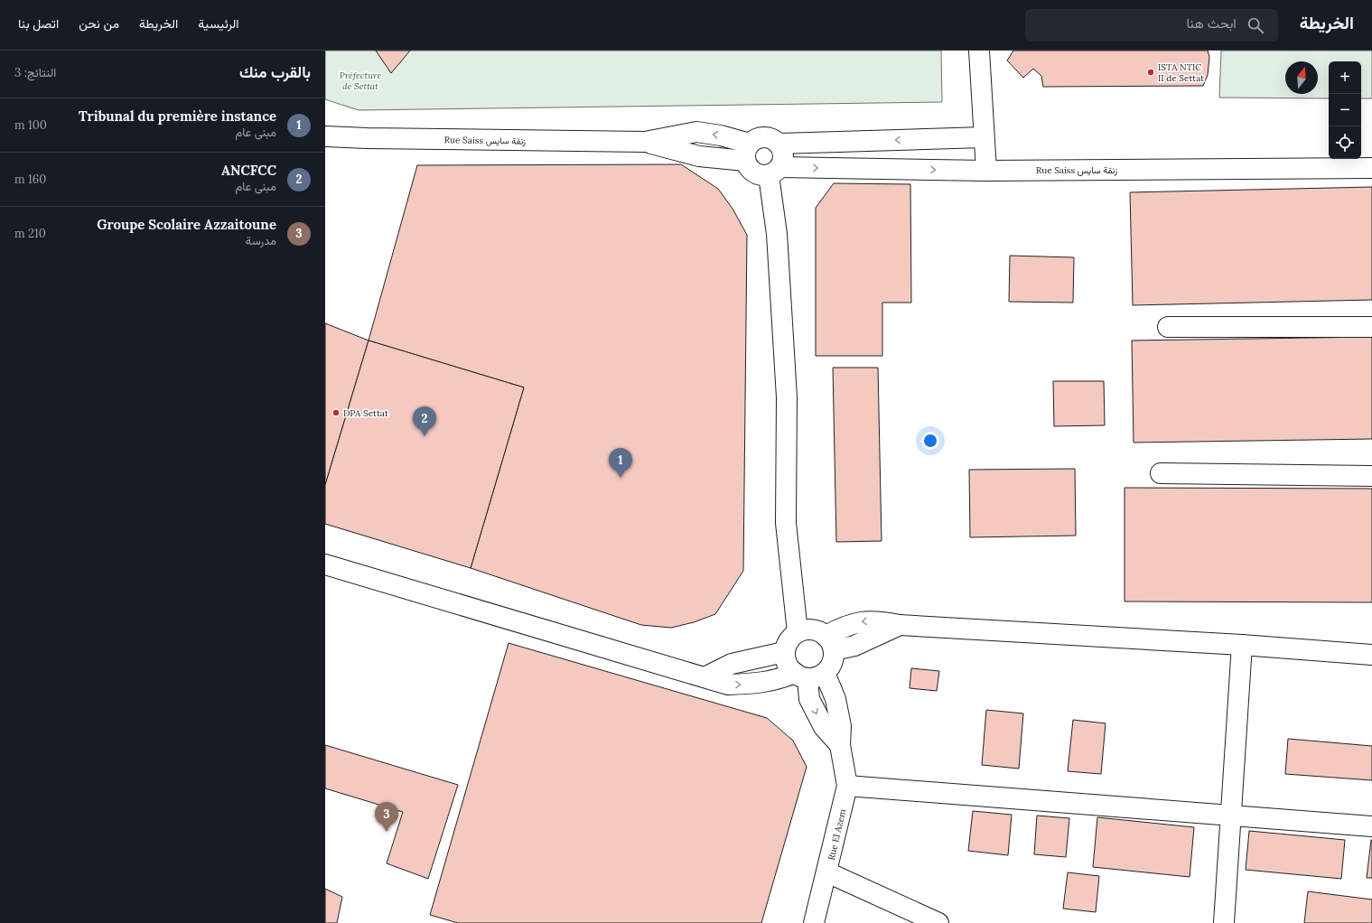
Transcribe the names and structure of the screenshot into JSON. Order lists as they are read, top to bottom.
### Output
{
  "streets": {
    "street": ["Rue Saiss زنقة سايس", "Rue El Azem"]
  },
  "parks": ["Préfecture de Settat"],
  "places": ["ISTA NTIC II de Settat", "DPA Settat"],
  "north": "top",
  "page": {
    "header": "الخريطة",
    "search": "ابحث هنا",
    "nav": [
      "الرئيسية",
      "الخريطة",
      "من نحن",
      "اتصل بنا"
    ],
    "heading": ["بالقرب منك", "النتائج: 3"],
    "map_buttons": ["+", "−"],
    "list": [
      {
        "mark": "1",
        "name": "Tribunal du première instance",
        "note": "مبنى عام",
        "value": "100 m"
      },
      {
        "mark": "2",
        "name": "ANCFCC",
        "note": "مبنى عام",
        "value": "160 m"
      },
      {
        "mark": "3",
        "name": "Groupe Scolaire Azzaitoune",
        "note": "مدرسة",
        "value": "210 m"
      }
    ],
    "pins": ["2", "1", "3"]
  }
}
